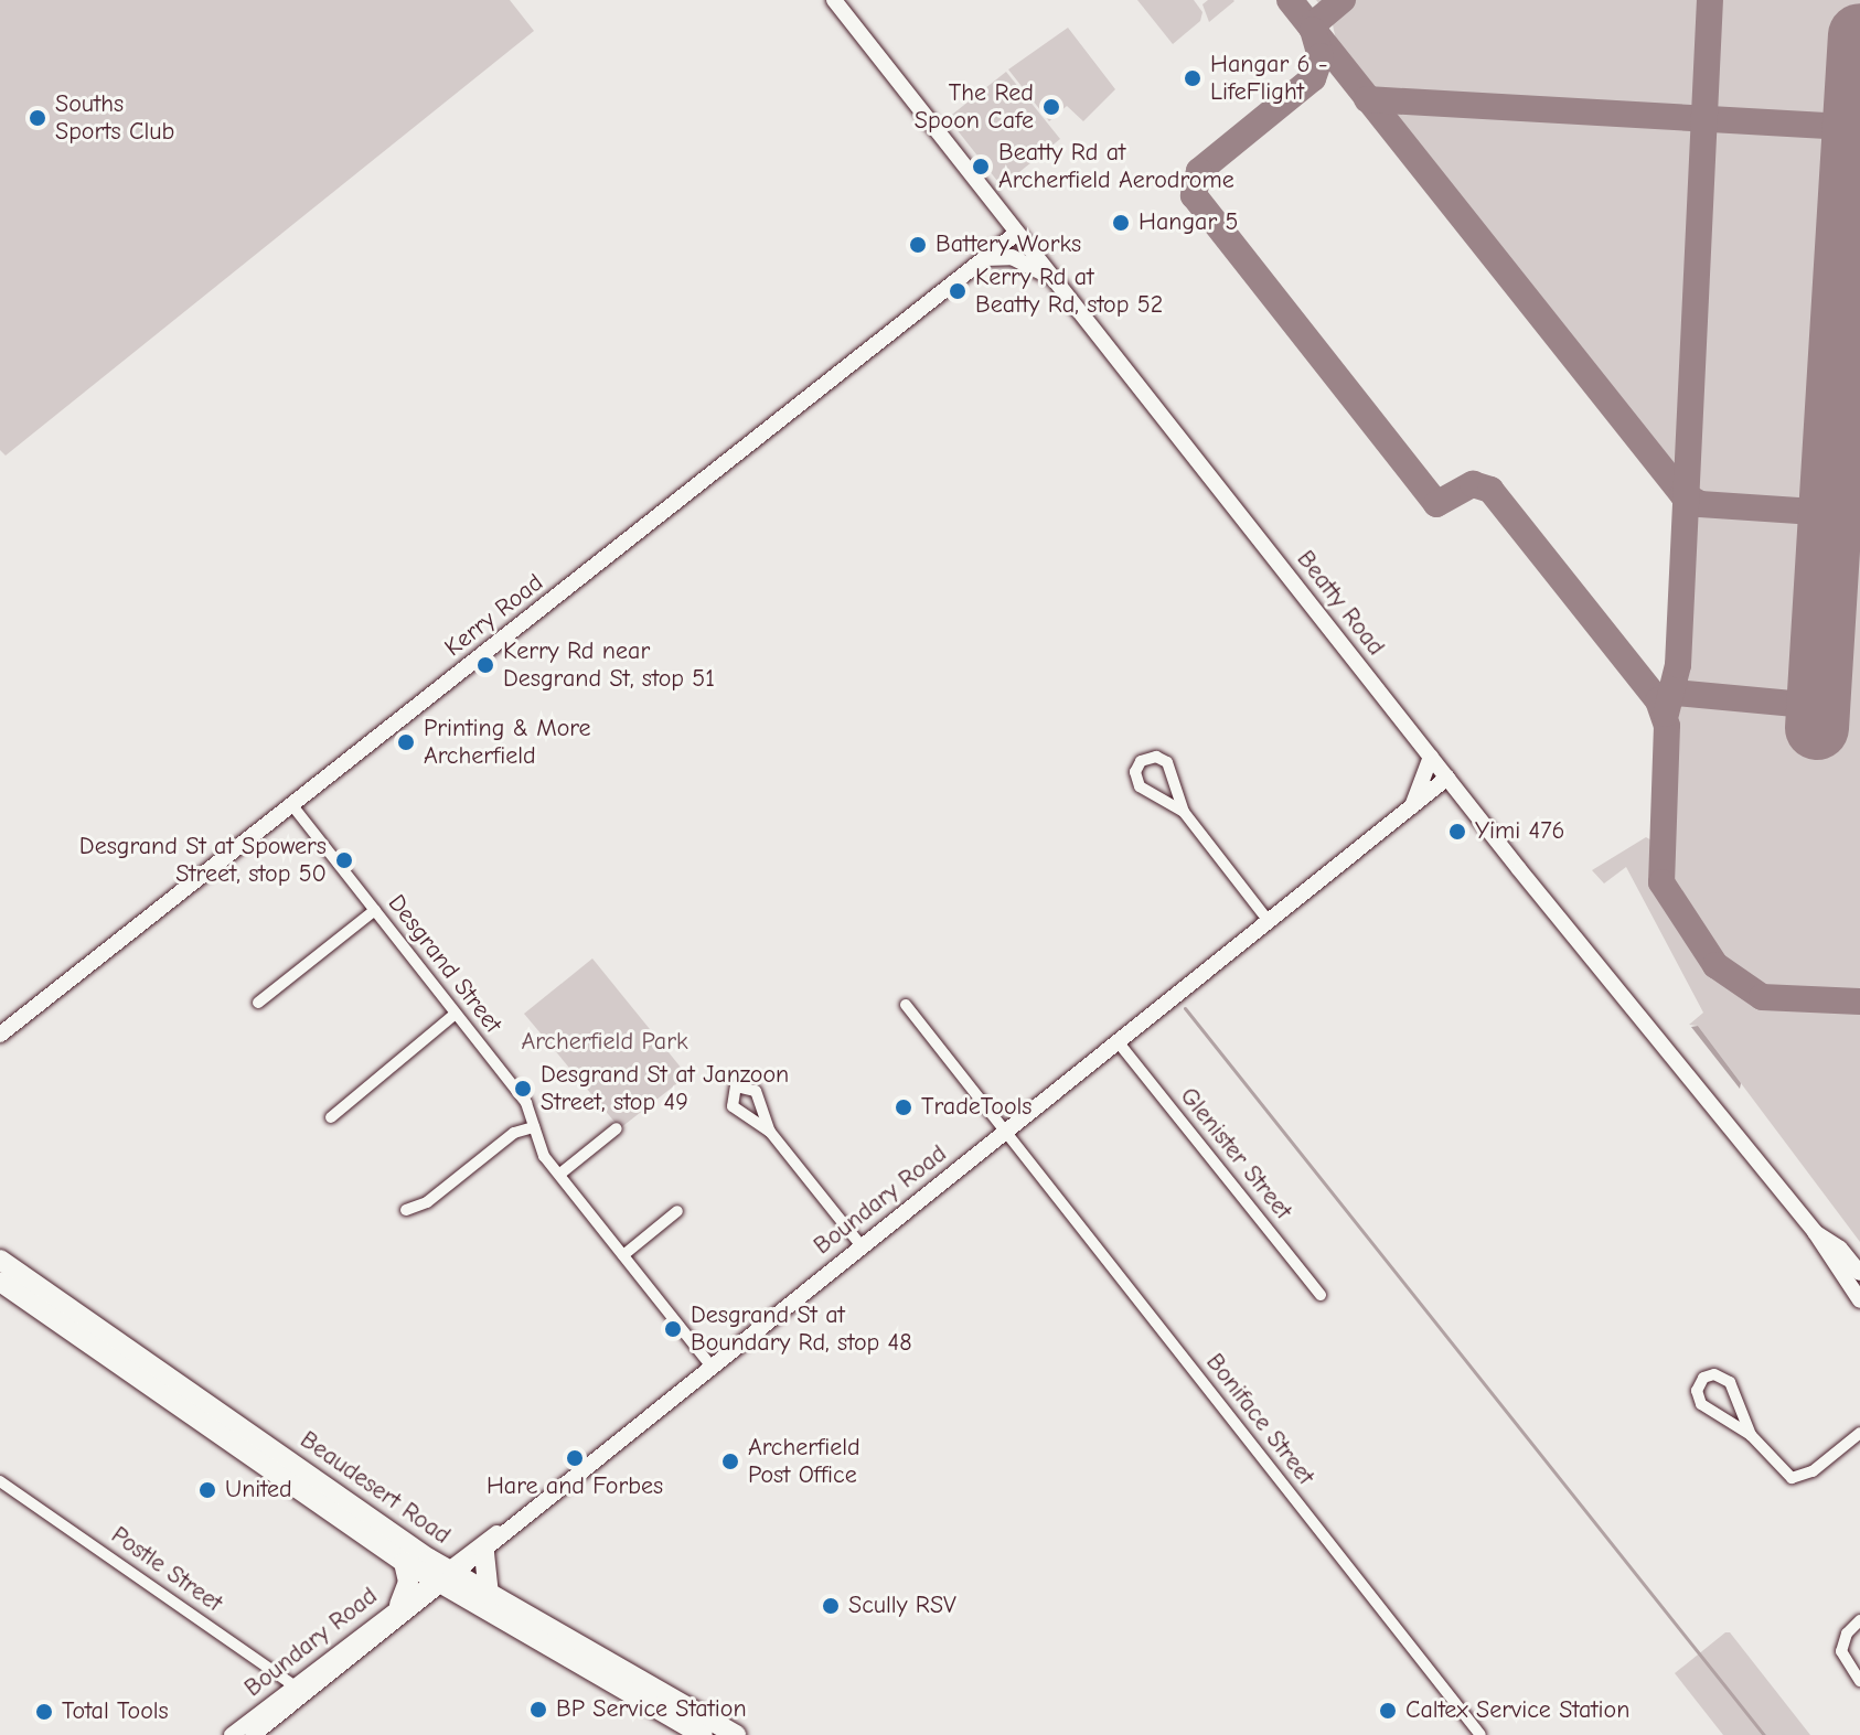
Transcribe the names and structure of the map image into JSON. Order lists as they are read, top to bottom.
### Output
{
  "streets": {
    "highway": ["Beaudesert Road"],
    "main road": ["Beatty Road", "Kerry Road", "Boundary Road"],
    "street": [
      "Desgrand Street",
      "Glenister Street",
      "Boniface Street",
      "Postle Street"
    ]
  },
  "crossings": [
    ["Beatty Road", "Kerry Road"],
    ["Beatty Road", "Boundary Road"],
    ["Kerry Road", "Desgrand Street"],
    ["Desgrand Street", "Boundary Road"],
    ["Glenister Street", "Boundary Road"],
    ["Boundary Road", "Boniface Street"],
    ["Boundary Road", "Beaudesert Road"],
    ["Boundary Road", "Postle Street"]
  ],
  "parks": ["Archerfield Park"],
  "places": [
    "Hangar 6 - LifeFlight",
    "The Red Spoon Cafe",
    "Souths Sports Club",
    "Beatty Rd at Archerfield Aerodrome",
    "Hangar 5",
    "Battery Works",
    "Kerry Rd at Beatty Rd, stop 52",
    "Kerry Rd near Desgrand St, stop 51",
    "Printing & More Archerfield",
    "Yimi 476",
    "Desgrand St at Spowers Street, stop 50",
    "Desgrand St at Janzoon Street, stop 49",
    "TradeTools",
    "Desgrand St at Boundary Rd, stop 48",
    "Hare and Forbes",
    "Archerfield Post Office",
    "United",
    "Scully RSV",
    "BP Service Station",
    "Caltex Service Station",
    "Total Tools"
  ]
}
